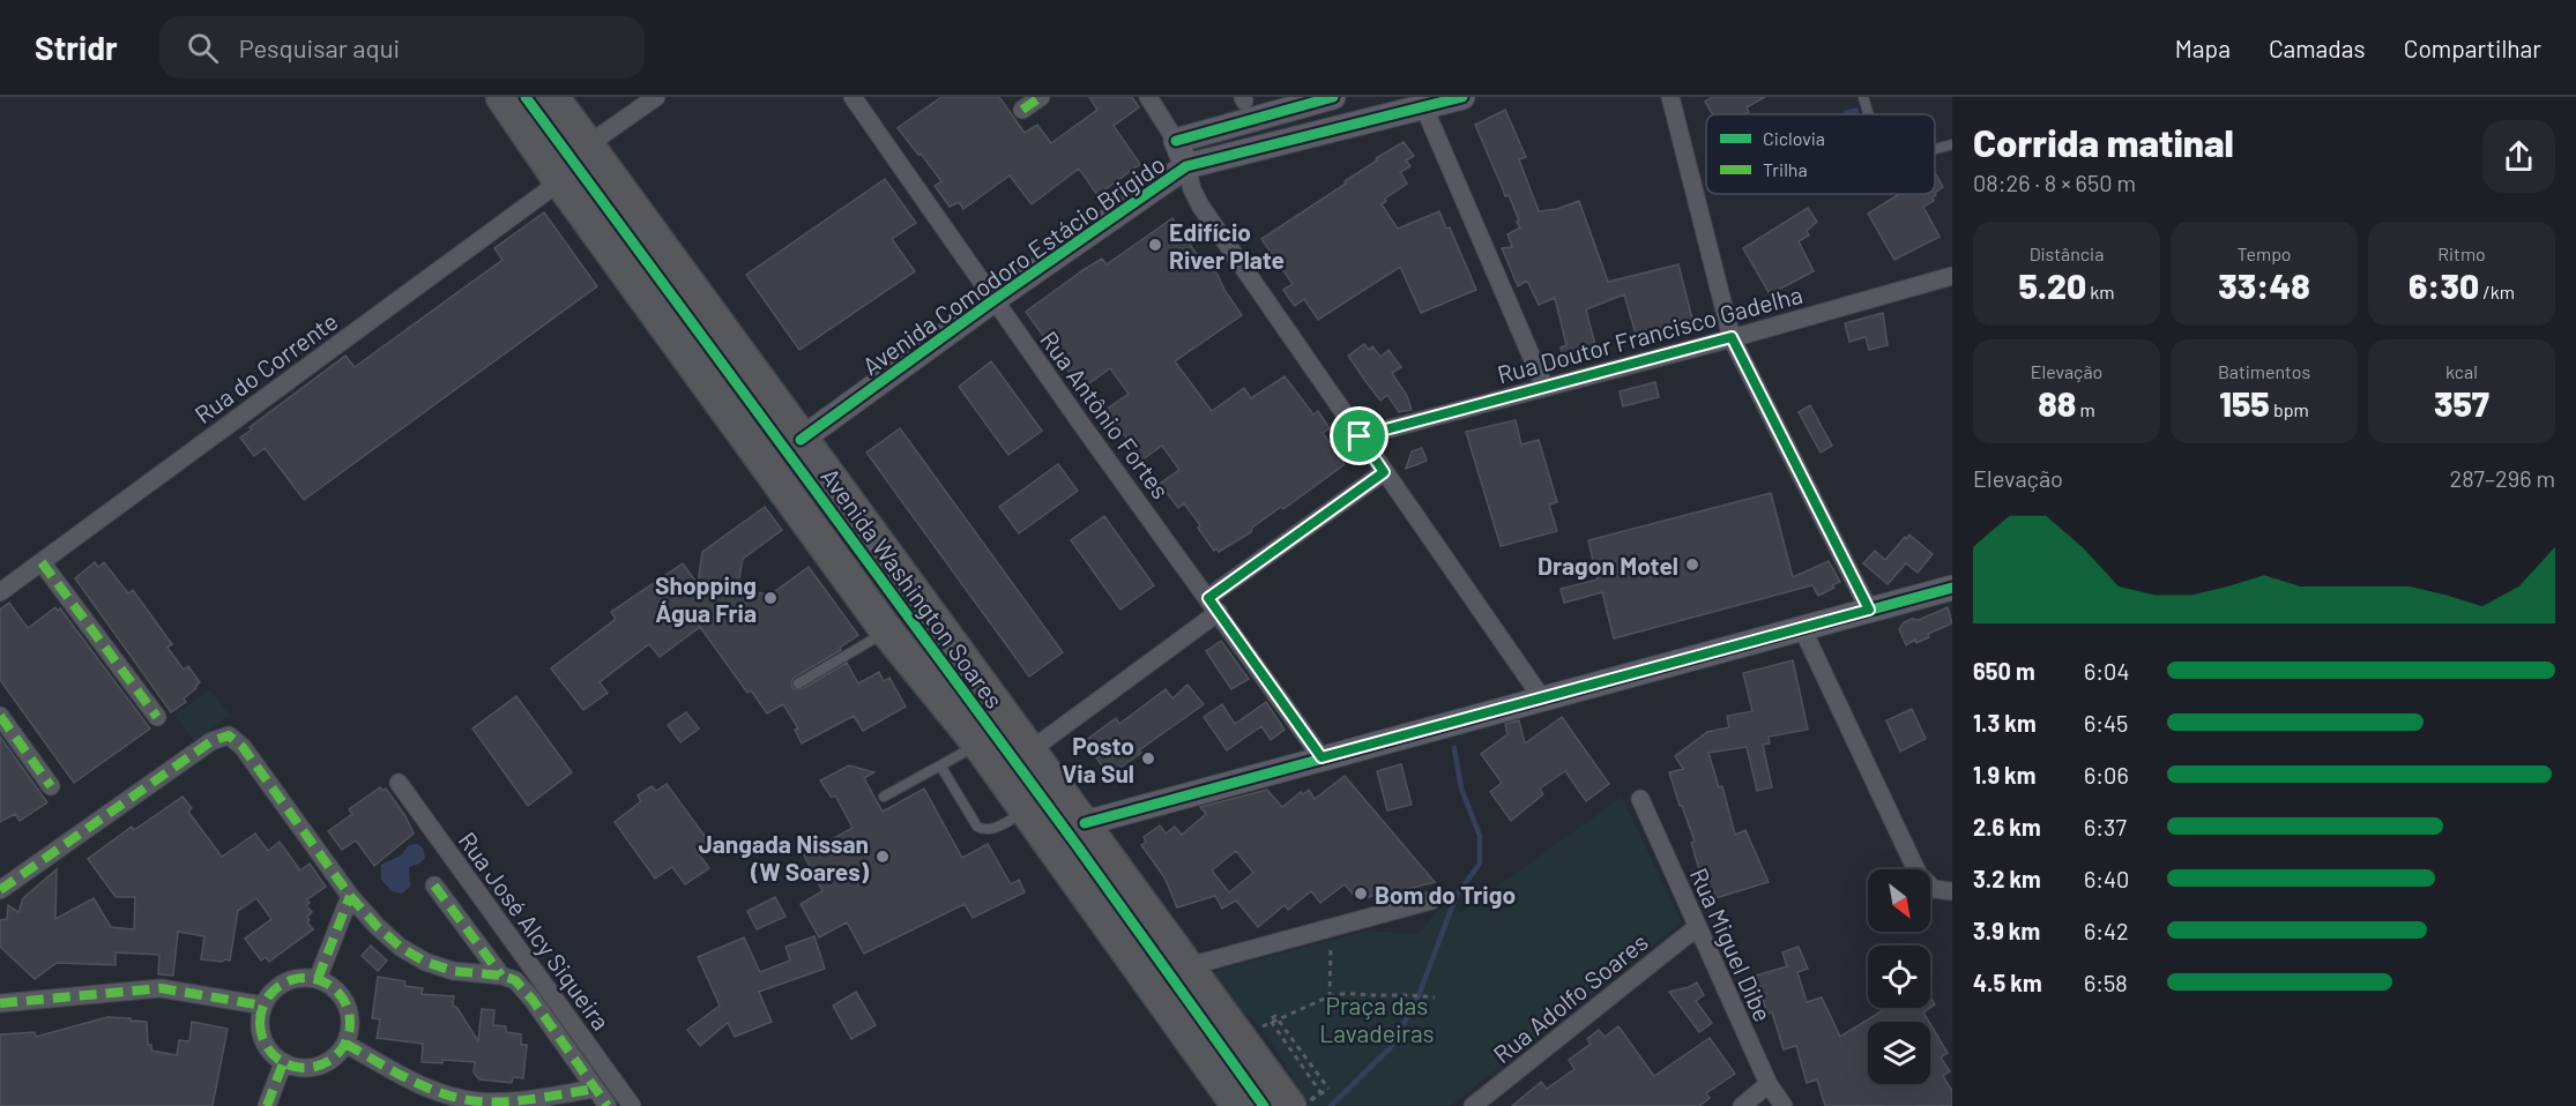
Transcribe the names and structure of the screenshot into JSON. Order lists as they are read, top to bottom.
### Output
{
  "streets": {
    "highway": ["Avenida Washington Soares"],
    "main road": ["Avenida Comodoro Estácio Brigido"],
    "street": [
      "Rua Doutor Francisco Gadelha",
      "Rua do Corrente",
      "Rua Antônio Fortes",
      "Rua José Alcy Siqueira",
      "Rua Miguel Dibe",
      "Rua Adolfo Soares"
    ]
  },
  "crossings": [
    ["Avenida Comodoro Estácio Brigido", "Rua Antônio Fortes"],
    ["Avenida Comodoro Estácio Brigido", "Avenida Washington Soares"],
    ["Rua do Corrente", "Avenida Washington Soares"],
    ["Rua Miguel Dibe", "Rua Adolfo Soares"]
  ],
  "parks": ["Praça das Lavadeiras"],
  "places": [
    "Edifício River Plate",
    "Dragon Motel",
    "Shopping Água Fria",
    "Posto Via Sul",
    "Jangada Nissan (W Soares)",
    "Bom do Trigo"
  ],
  "legend": ["Ciclovia", "Trilha"],
  "north": "bottom right",
  "page": {
    "header": "Stridr",
    "search": "Pesquisar aqui",
    "nav": ["Mapa", "Camadas", "Compartilhar"],
    "heading": ["Corrida matinal", "08:26 · 8 × 650 m"],
    "stats": [
      ["Distância", "5.20 km"],
      ["Tempo", "33:48"],
      ["Ritmo", "6:30 /km"],
      ["Elevação", "88 m"],
      ["Batimentos", "155 bpm"],
      ["kcal", "357"]
    ],
    "chart": ["Elevação", "287–296 m"],
    "list": [
      {
        "name": "650 m",
        "note": "6:04"
      },
      {
        "name": "1.3 km",
        "note": "6:45"
      },
      {
        "name": "1.9 km",
        "note": "6:06"
      },
      {
        "name": "2.6 km",
        "note": "6:37"
      },
      {
        "name": "3.2 km",
        "note": "6:40"
      },
      {
        "name": "3.9 km",
        "note": "6:42"
      },
      {
        "name": "4.5 km",
        "note": "6:58"
      }
    ]
  }
}
